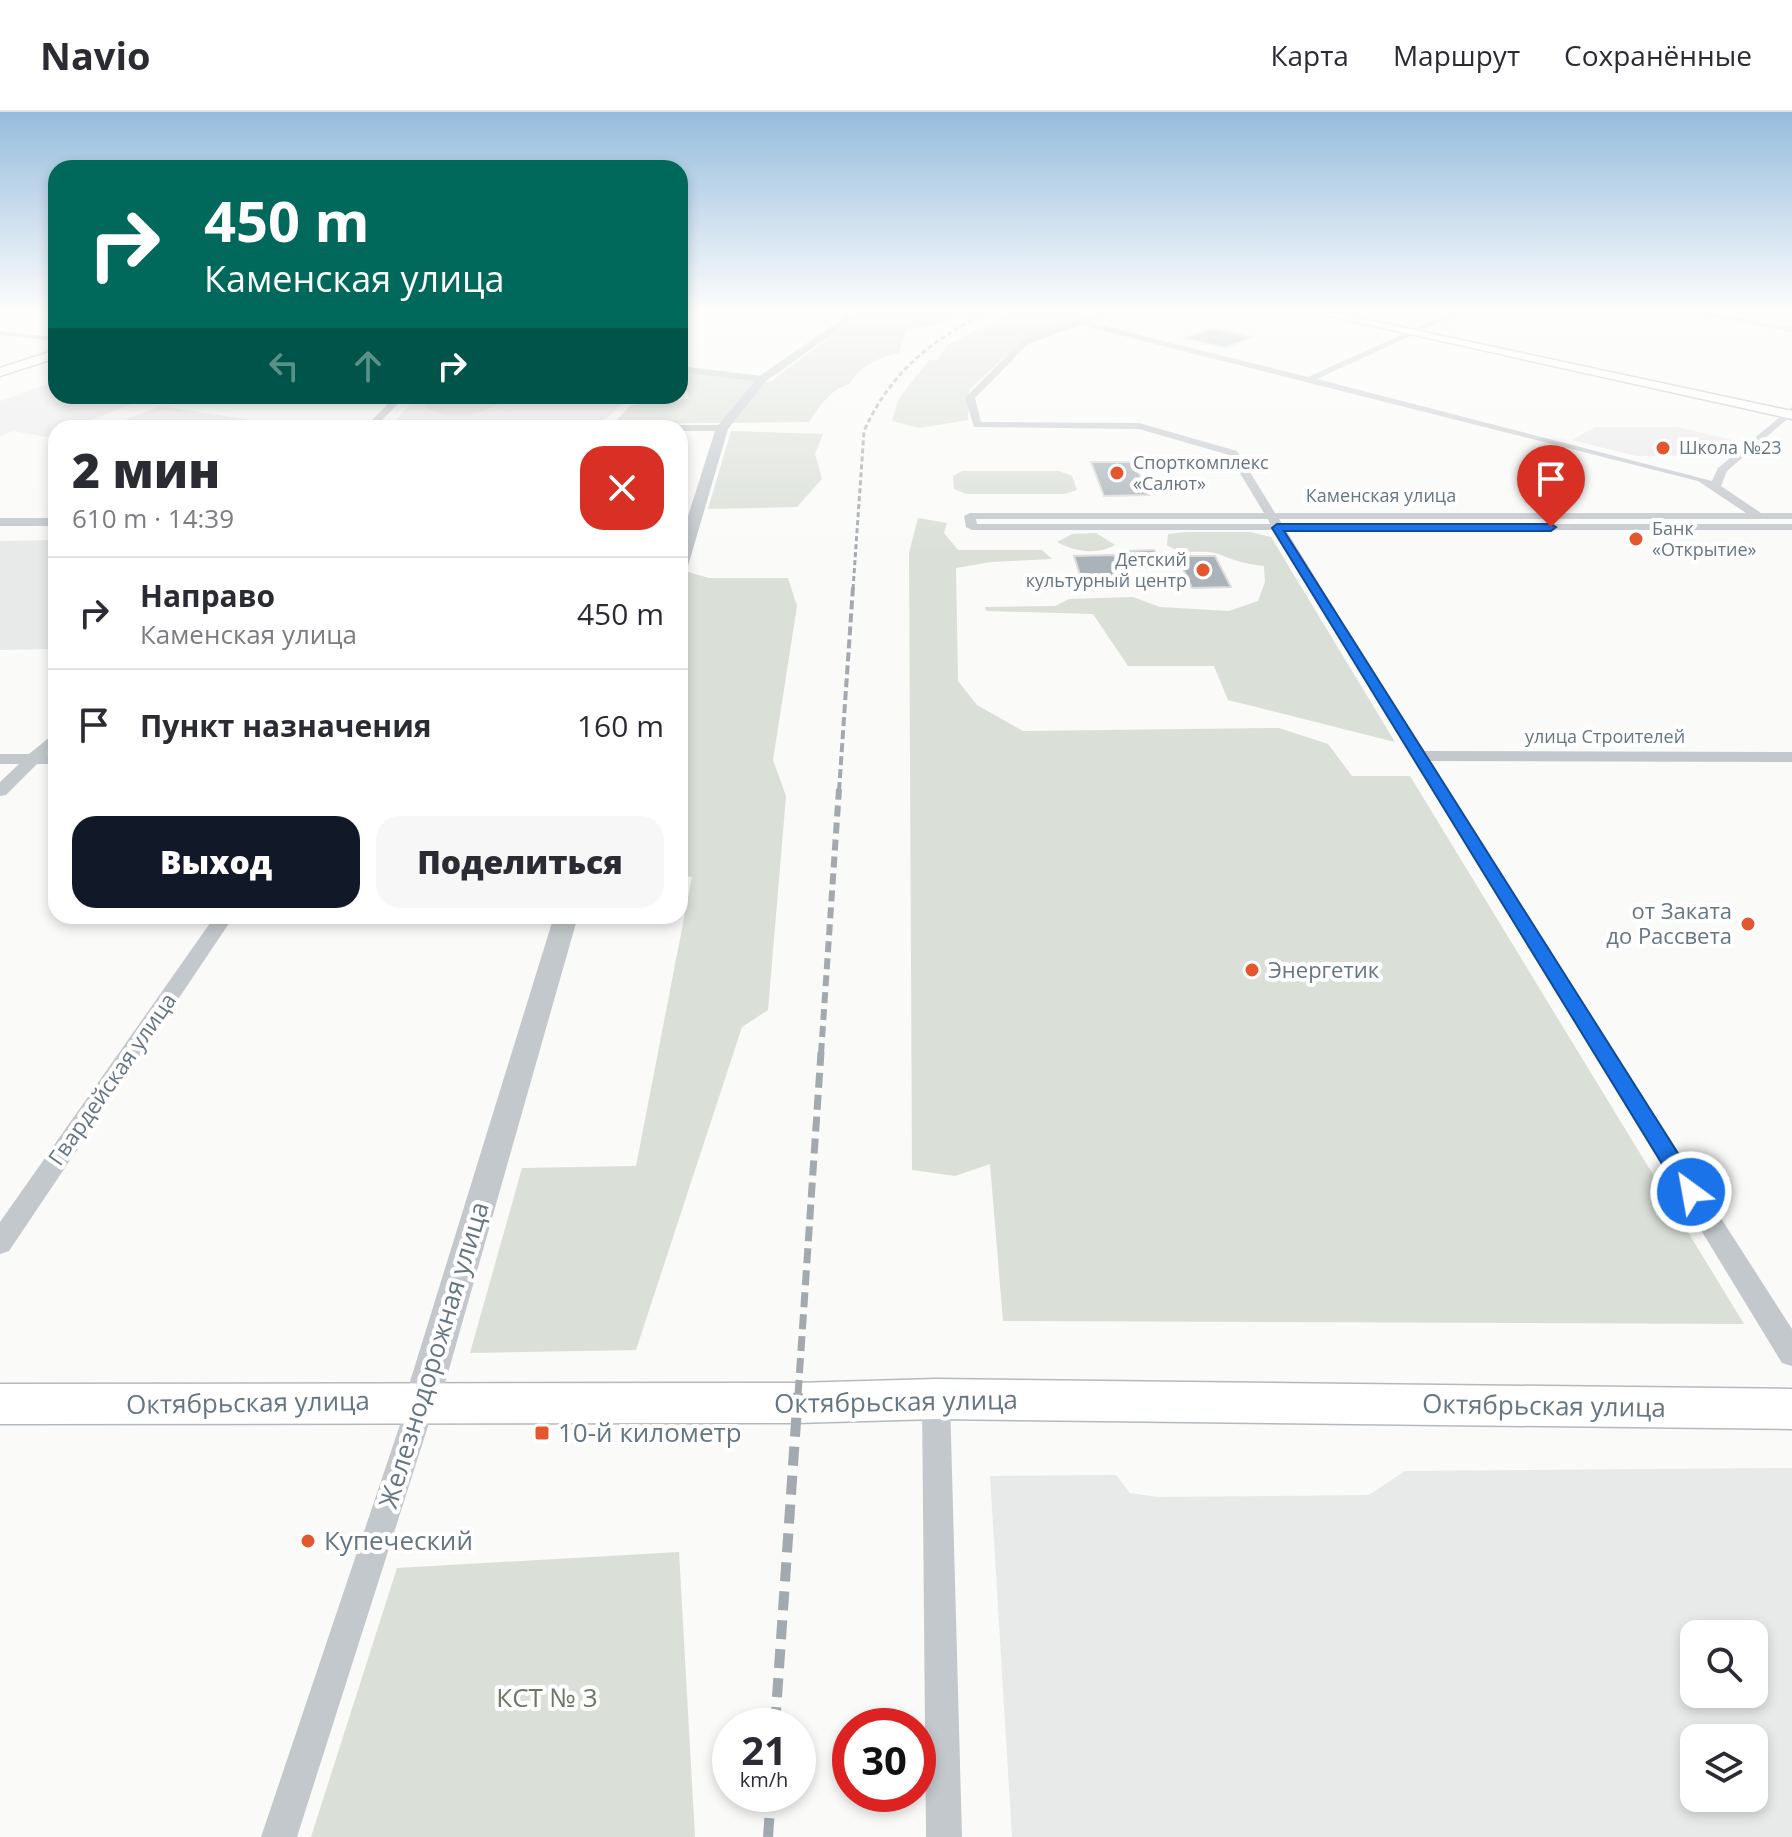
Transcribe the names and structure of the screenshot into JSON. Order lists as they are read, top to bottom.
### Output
{
  "streets": {
    "main road": ["Октябрьская улица"],
    "street": [
      "Каменская улица",
      "улица Строителей",
      "Гвардейская улица",
      "Железнодорожная улица"
    ]
  },
  "crossings": [
    ["Железнодорожная улица", "Октябрьская улица"]
  ],
  "parks": ["КСТ № 3"],
  "places": {
    "other": [
      "Школа №23",
      "Спорткомплекс «Салют»",
      "Банк «Открытие»",
      "Детский культурный центр",
      "от Заката до Рассвета",
      "Энергетик",
      "Купеческий"
    ],
    "transit": ["10-й километр"]
  },
  "page": {
    "header": "Navio",
    "nav": ["Карта", "Маршрут", "Сохранённые"],
    "turn": ["450 m", "Каменская улица"],
    "heading": ["2 мин", "610 m · 14:39"],
    "list": [
      {
        "name": "Направо",
        "note": "Каменская улица",
        "value": "450 m"
      },
      {
        "name": "Пункт назначения",
        "value": "160 m"
      }
    ],
    "buttons": ["Выход", "Поделиться"],
    "speed": "21 km/h",
    "limit": "30"
  }
}
